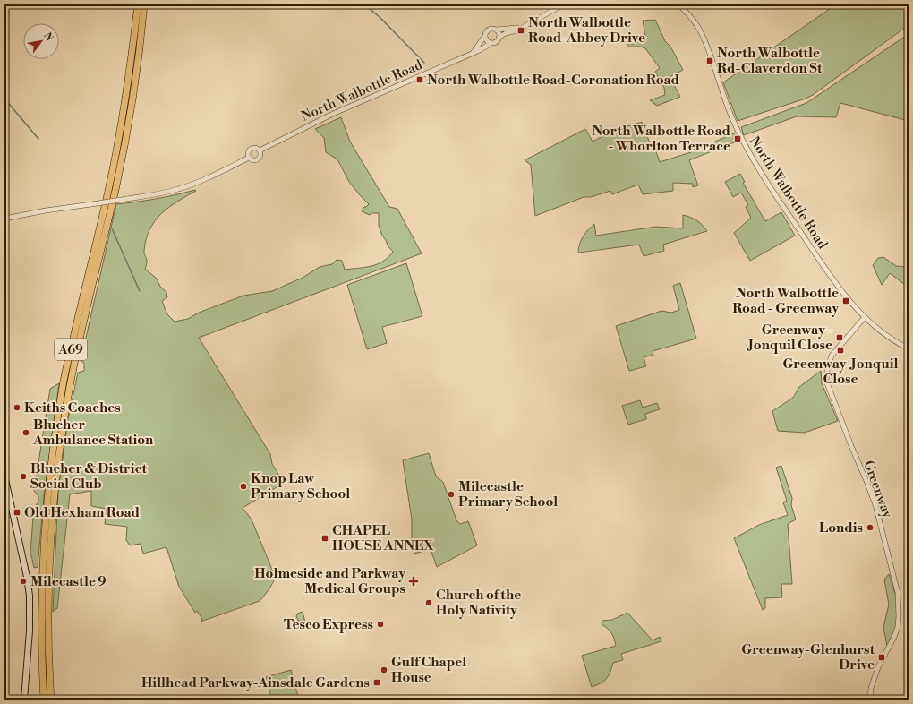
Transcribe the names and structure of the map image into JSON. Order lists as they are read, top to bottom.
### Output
{
  "streets": {
    "highway": ["A69"],
    "street": ["North Walbottle Road", "Greenway"]
  },
  "crossings": [
    ["North Walbottle Road", "Greenway"]
  ],
  "places": {
    "transit": [
      "North Walbottle Road-Abbey Drive",
      "North Walbottle Rd-Claverdon St",
      "North Walbottle Road-Coronation Road",
      "North Walbottle Road - Whorlton Terrace",
      "North Walbottle Road - Greenway",
      "Greenway - Jonquil Close",
      "Greenway-Jonquil Close",
      "Old Hexham Road",
      "CHAPEL HOUSE ANNEX",
      "Greenway-Glenhurst Drive",
      "Hillhead Parkway-Ainsdale Gardens"
    ],
    "other": [
      "Keiths Coaches",
      "Blucher Ambulance Station",
      "Blucher & District Social Club",
      "Knop Law Primary School",
      "Milecastle Primary School",
      "Londis",
      "Milecastle 9",
      "Church of the Holy Nativity",
      "Tesco Express",
      "Gulf Chapel House"
    ],
    "health": ["Holmeside and Parkway Medical Groups"]
  },
  "north": "top right"
}
